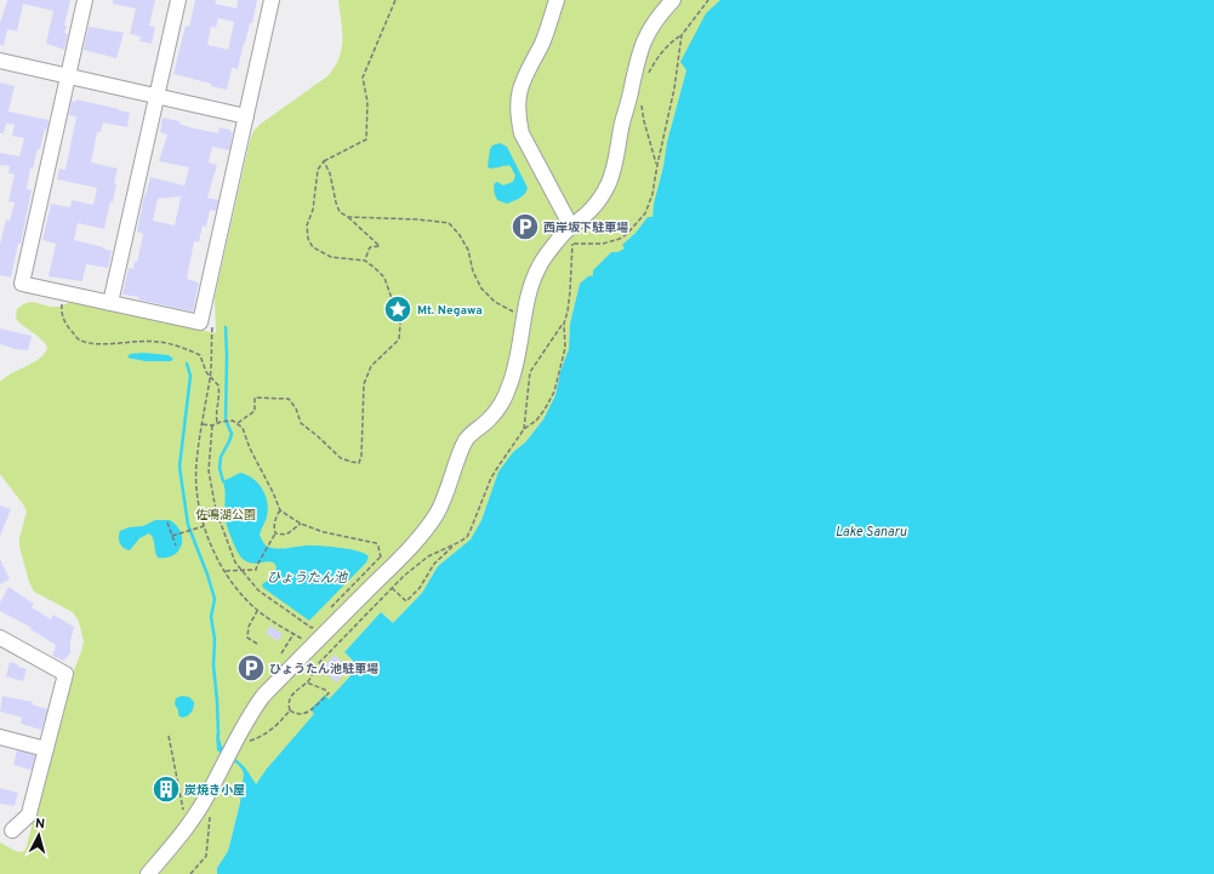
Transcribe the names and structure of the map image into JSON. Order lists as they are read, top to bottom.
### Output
{
  "water": ["Lake Sanaru", "ひょうたん池"],
  "parks": ["佐鳴湖公園"],
  "places": {
    "parking": ["西岸坂下駐車場", "ひょうたん池駐車場"],
    "place": ["Mt. Negawa"],
    "building": ["炭焼き小屋"]
  },
  "north": "top"
}
